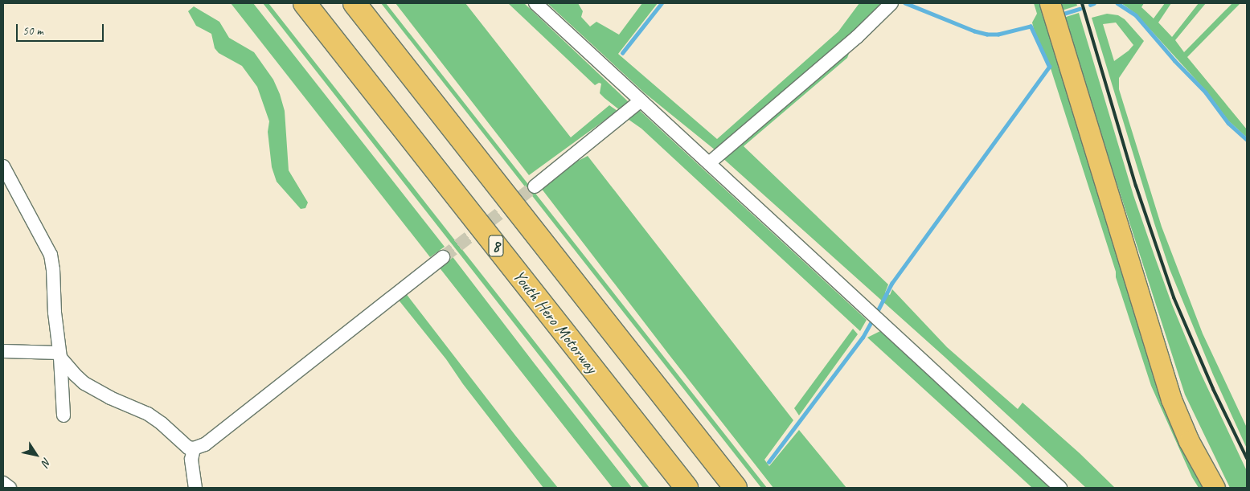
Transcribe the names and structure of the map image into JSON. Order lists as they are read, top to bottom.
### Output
{
  "streets": {
    "highway": ["8", "Youth Hero Motorway"]
  },
  "scale_bar": "50 m",
  "north": "bottom right"
}
